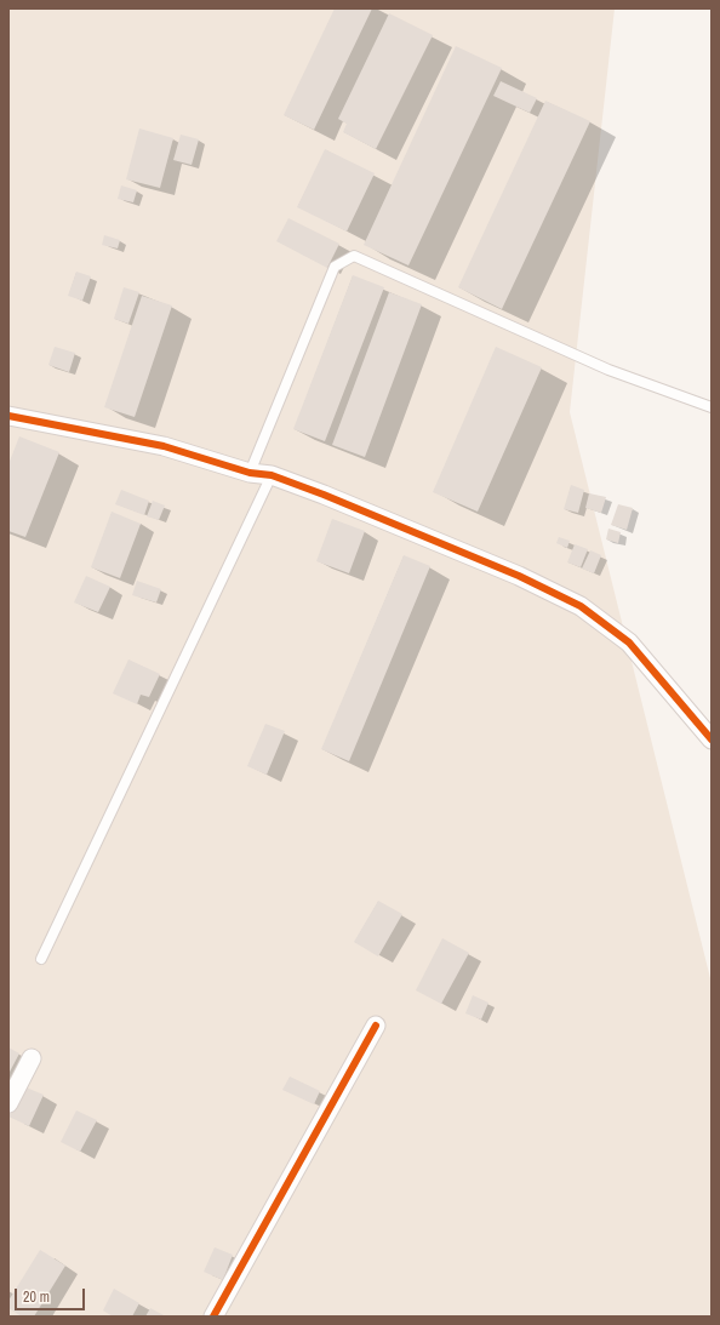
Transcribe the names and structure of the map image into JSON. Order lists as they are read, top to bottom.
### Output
{
  "scale_bar": "20 m"
}
